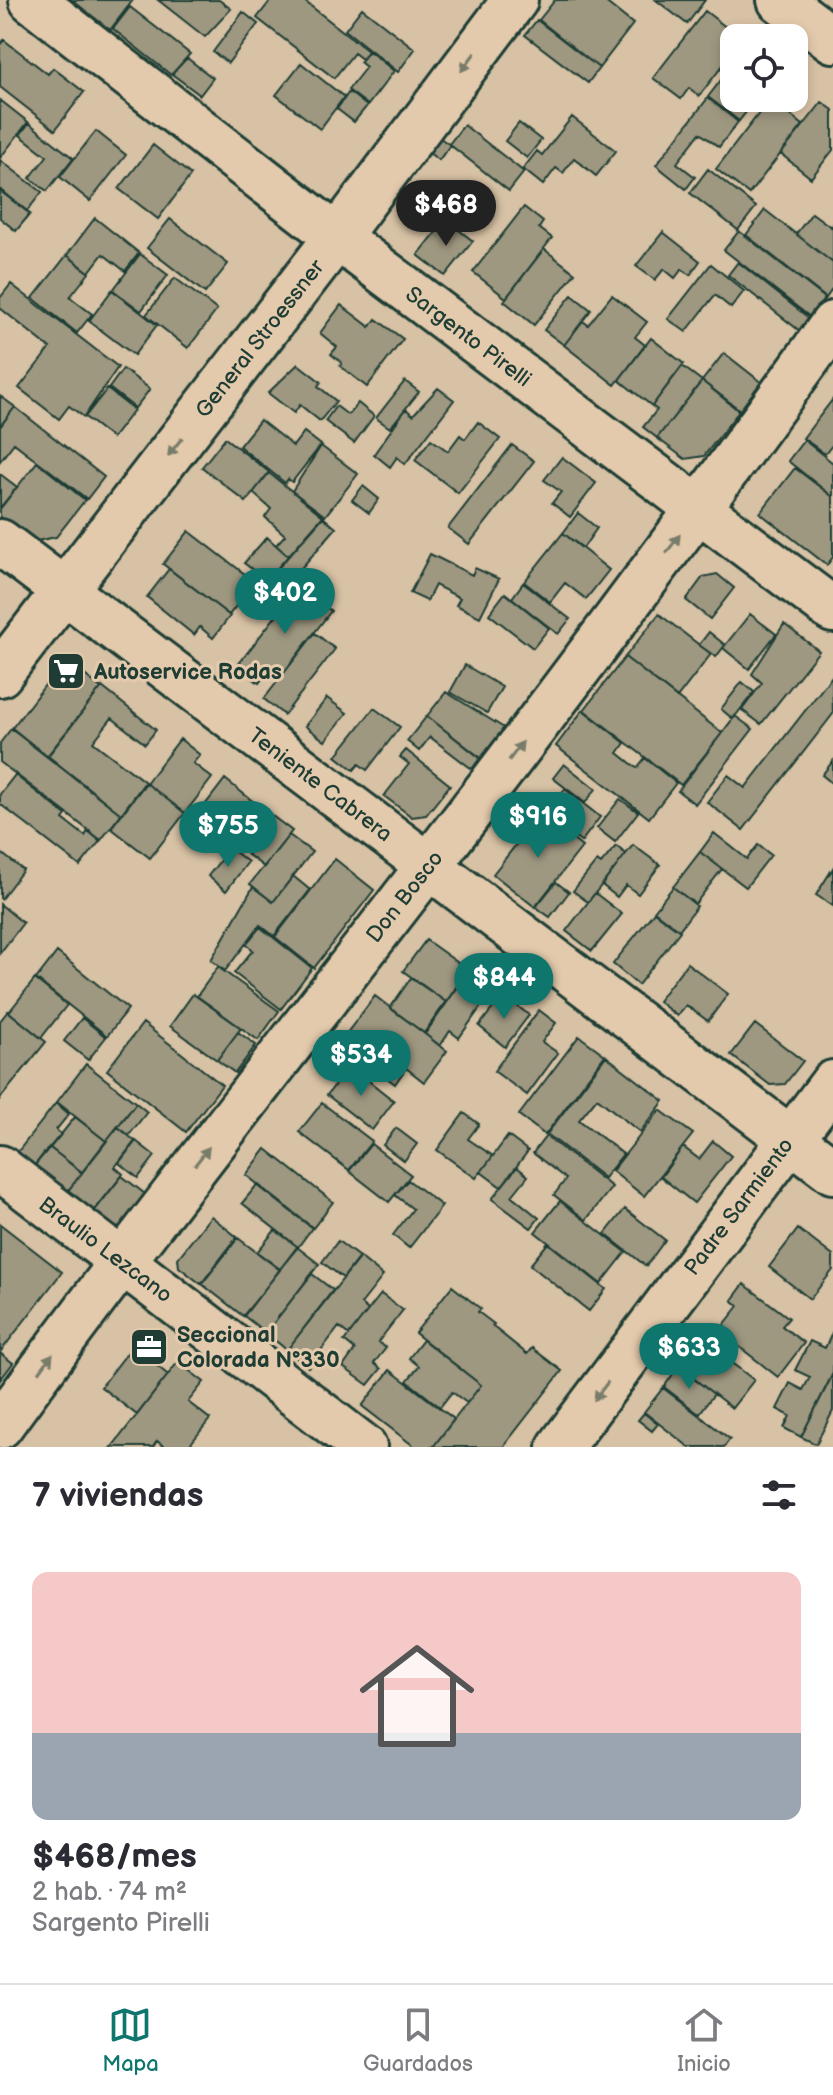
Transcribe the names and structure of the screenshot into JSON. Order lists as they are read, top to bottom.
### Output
{
  "streets": {
    "street": [
      "Sargento Pirelli",
      "General Stroessner",
      "Teniente Cabrera",
      "Don Bosco",
      "Padre Sarmiento",
      "Braulio Lezcano"
    ]
  },
  "crossings": [
    ["Sargento Pirelli", "General Stroessner"],
    ["Sargento Pirelli", "Don Bosco"],
    ["General Stroessner", "Teniente Cabrera"],
    ["Teniente Cabrera", "Don Bosco"],
    ["Teniente Cabrera", "Padre Sarmiento"],
    ["Don Bosco", "Braulio Lezcano"]
  ],
  "one_way": ["General Stroessner", "Don Bosco", "Padre Sarmiento"],
  "places": {
    "supermarket": ["Autoservice Rodas"],
    "office": ["Seccional Colorada N°330"]
  },
  "page": {
    "price": [
      "$468",
      "$402",
      "$916",
      "$755",
      "$844",
      "$534",
      "$633"
    ],
    "heading": "7 viviendas",
    "list": [
      {
        "name": "$468/mes",
        "note": "2 hab. · 74 m² · Sargento Pirelli"
      }
    ],
    "tabs": ["Mapa", "Guardados", "Inicio"]
  }
}
